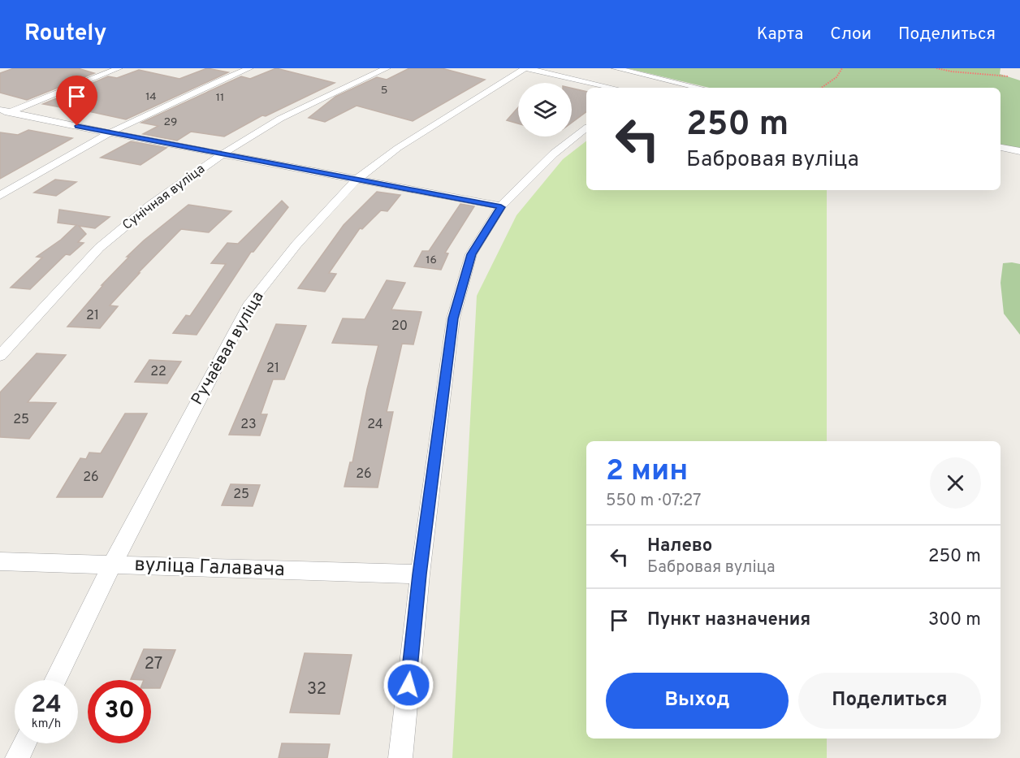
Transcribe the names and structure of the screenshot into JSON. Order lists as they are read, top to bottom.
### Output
{
  "streets": {
    "street": ["Сунічная вуліца", "Ручаёвая вуліца", "вуліца Галавача"]
  },
  "crossings": [
    ["Ручаёвая вуліца", "вуліца Галавача"]
  ],
  "house_numbers": [
    "5",
    "14",
    "11",
    "29",
    "16",
    "21",
    "20",
    "21",
    "22",
    "25",
    "23",
    "24",
    "26",
    "26",
    "25",
    "27",
    "32"
  ],
  "page": {
    "header": "Routely",
    "nav": ["Карта", "Слои", "Поделиться"],
    "turn": ["250 m", "Бабровая вуліца"],
    "heading": ["2 мин", "550 m · 07:27"],
    "list": [
      {
        "name": "Налево",
        "note": "Бабровая вуліца",
        "value": "250 m"
      },
      {
        "name": "Пункт назначения",
        "value": "300 m"
      }
    ],
    "buttons": ["Выход", "Поделиться"],
    "speed": "24 km/h",
    "limit": "30"
  }
}
